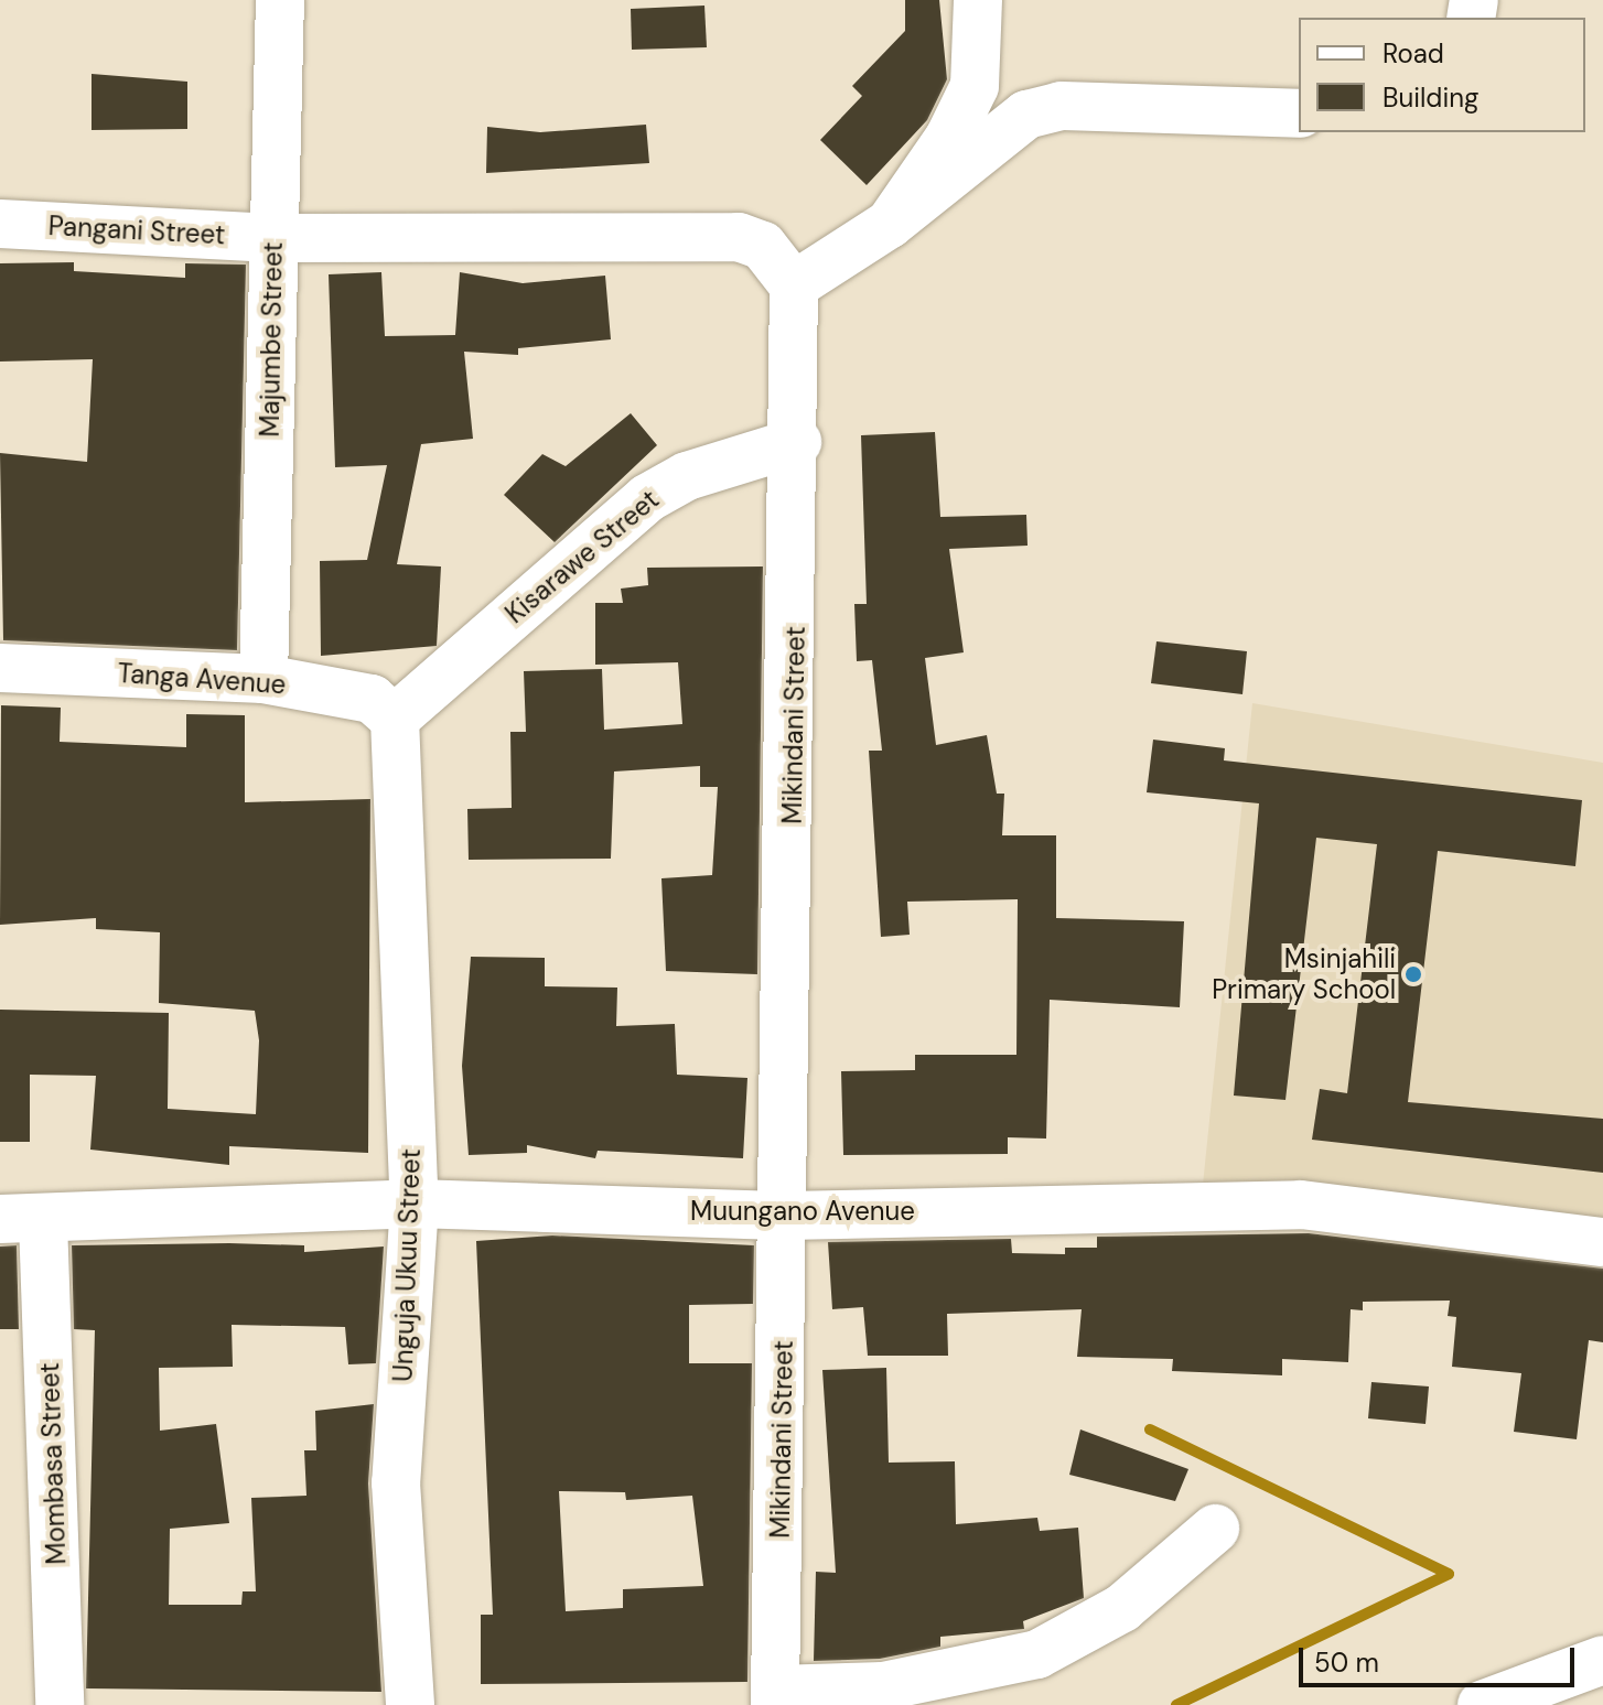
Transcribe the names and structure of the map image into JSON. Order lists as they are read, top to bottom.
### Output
{
  "streets": {
    "main road": [
      "Pangani Street",
      "Majumbe Street",
      "Kisarawe Street",
      "Tanga Avenue",
      "Mikindani Street",
      "Muungano Avenue",
      "Unguja Ukuu Street",
      "Mombasa Street"
    ]
  },
  "crossings": [
    ["Pangani Street", "Majumbe Street"],
    ["Majumbe Street", "Tanga Avenue"],
    ["Kisarawe Street", "Tanga Avenue"],
    ["Kisarawe Street", "Mikindani Street"],
    ["Kisarawe Street", "Unguja Ukuu Street"],
    ["Tanga Avenue", "Unguja Ukuu Street"],
    ["Mikindani Street", "Muungano Avenue"],
    ["Muungano Avenue", "Unguja Ukuu Street"],
    ["Muungano Avenue", "Mombasa Street"]
  ],
  "places": ["Msinjahili Primary School"],
  "legend": ["Road", "Building"],
  "scale_bar": "50 m"
}
